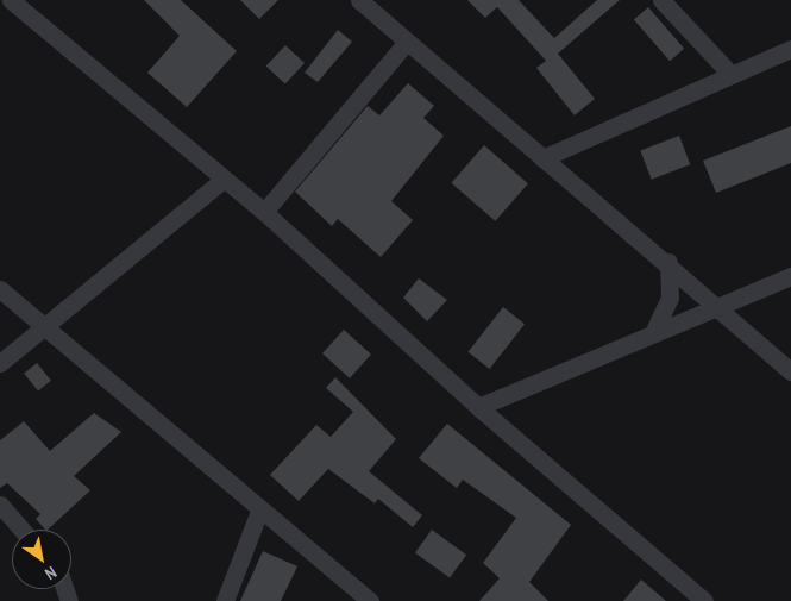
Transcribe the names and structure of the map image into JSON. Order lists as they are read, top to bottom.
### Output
{
  "north": "bottom right"
}
